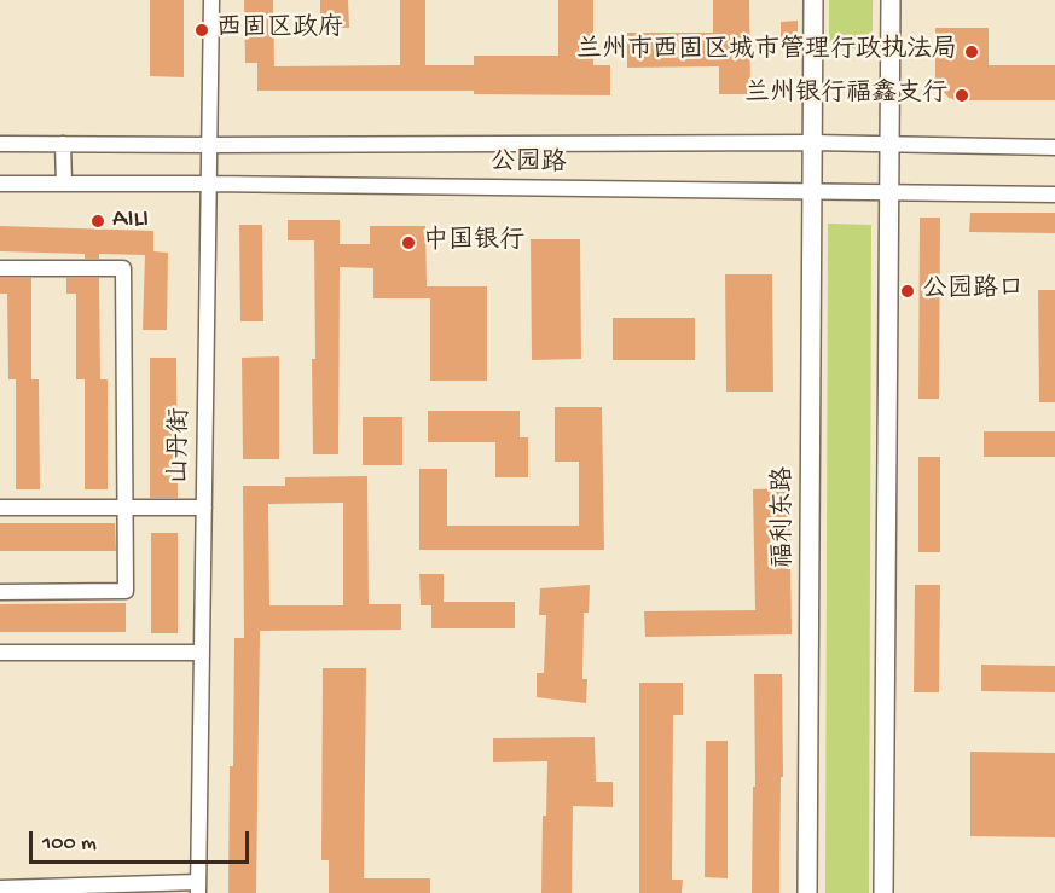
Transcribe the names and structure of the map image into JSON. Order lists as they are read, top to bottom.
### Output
{
  "streets": {
    "main road": ["福利东路"],
    "street": ["公园路", "山丹街"]
  },
  "crossings": [
    ["公园路", "山丹街"],
    ["公园路", "福利东路"]
  ],
  "places": [
    "西固区政府",
    "兰州市西固区城市管理行政执法局",
    "兰州银行福鑫支行",
    "AILI",
    "中国银行",
    "公园路口"
  ],
  "scale_bar": "100 m"
}
